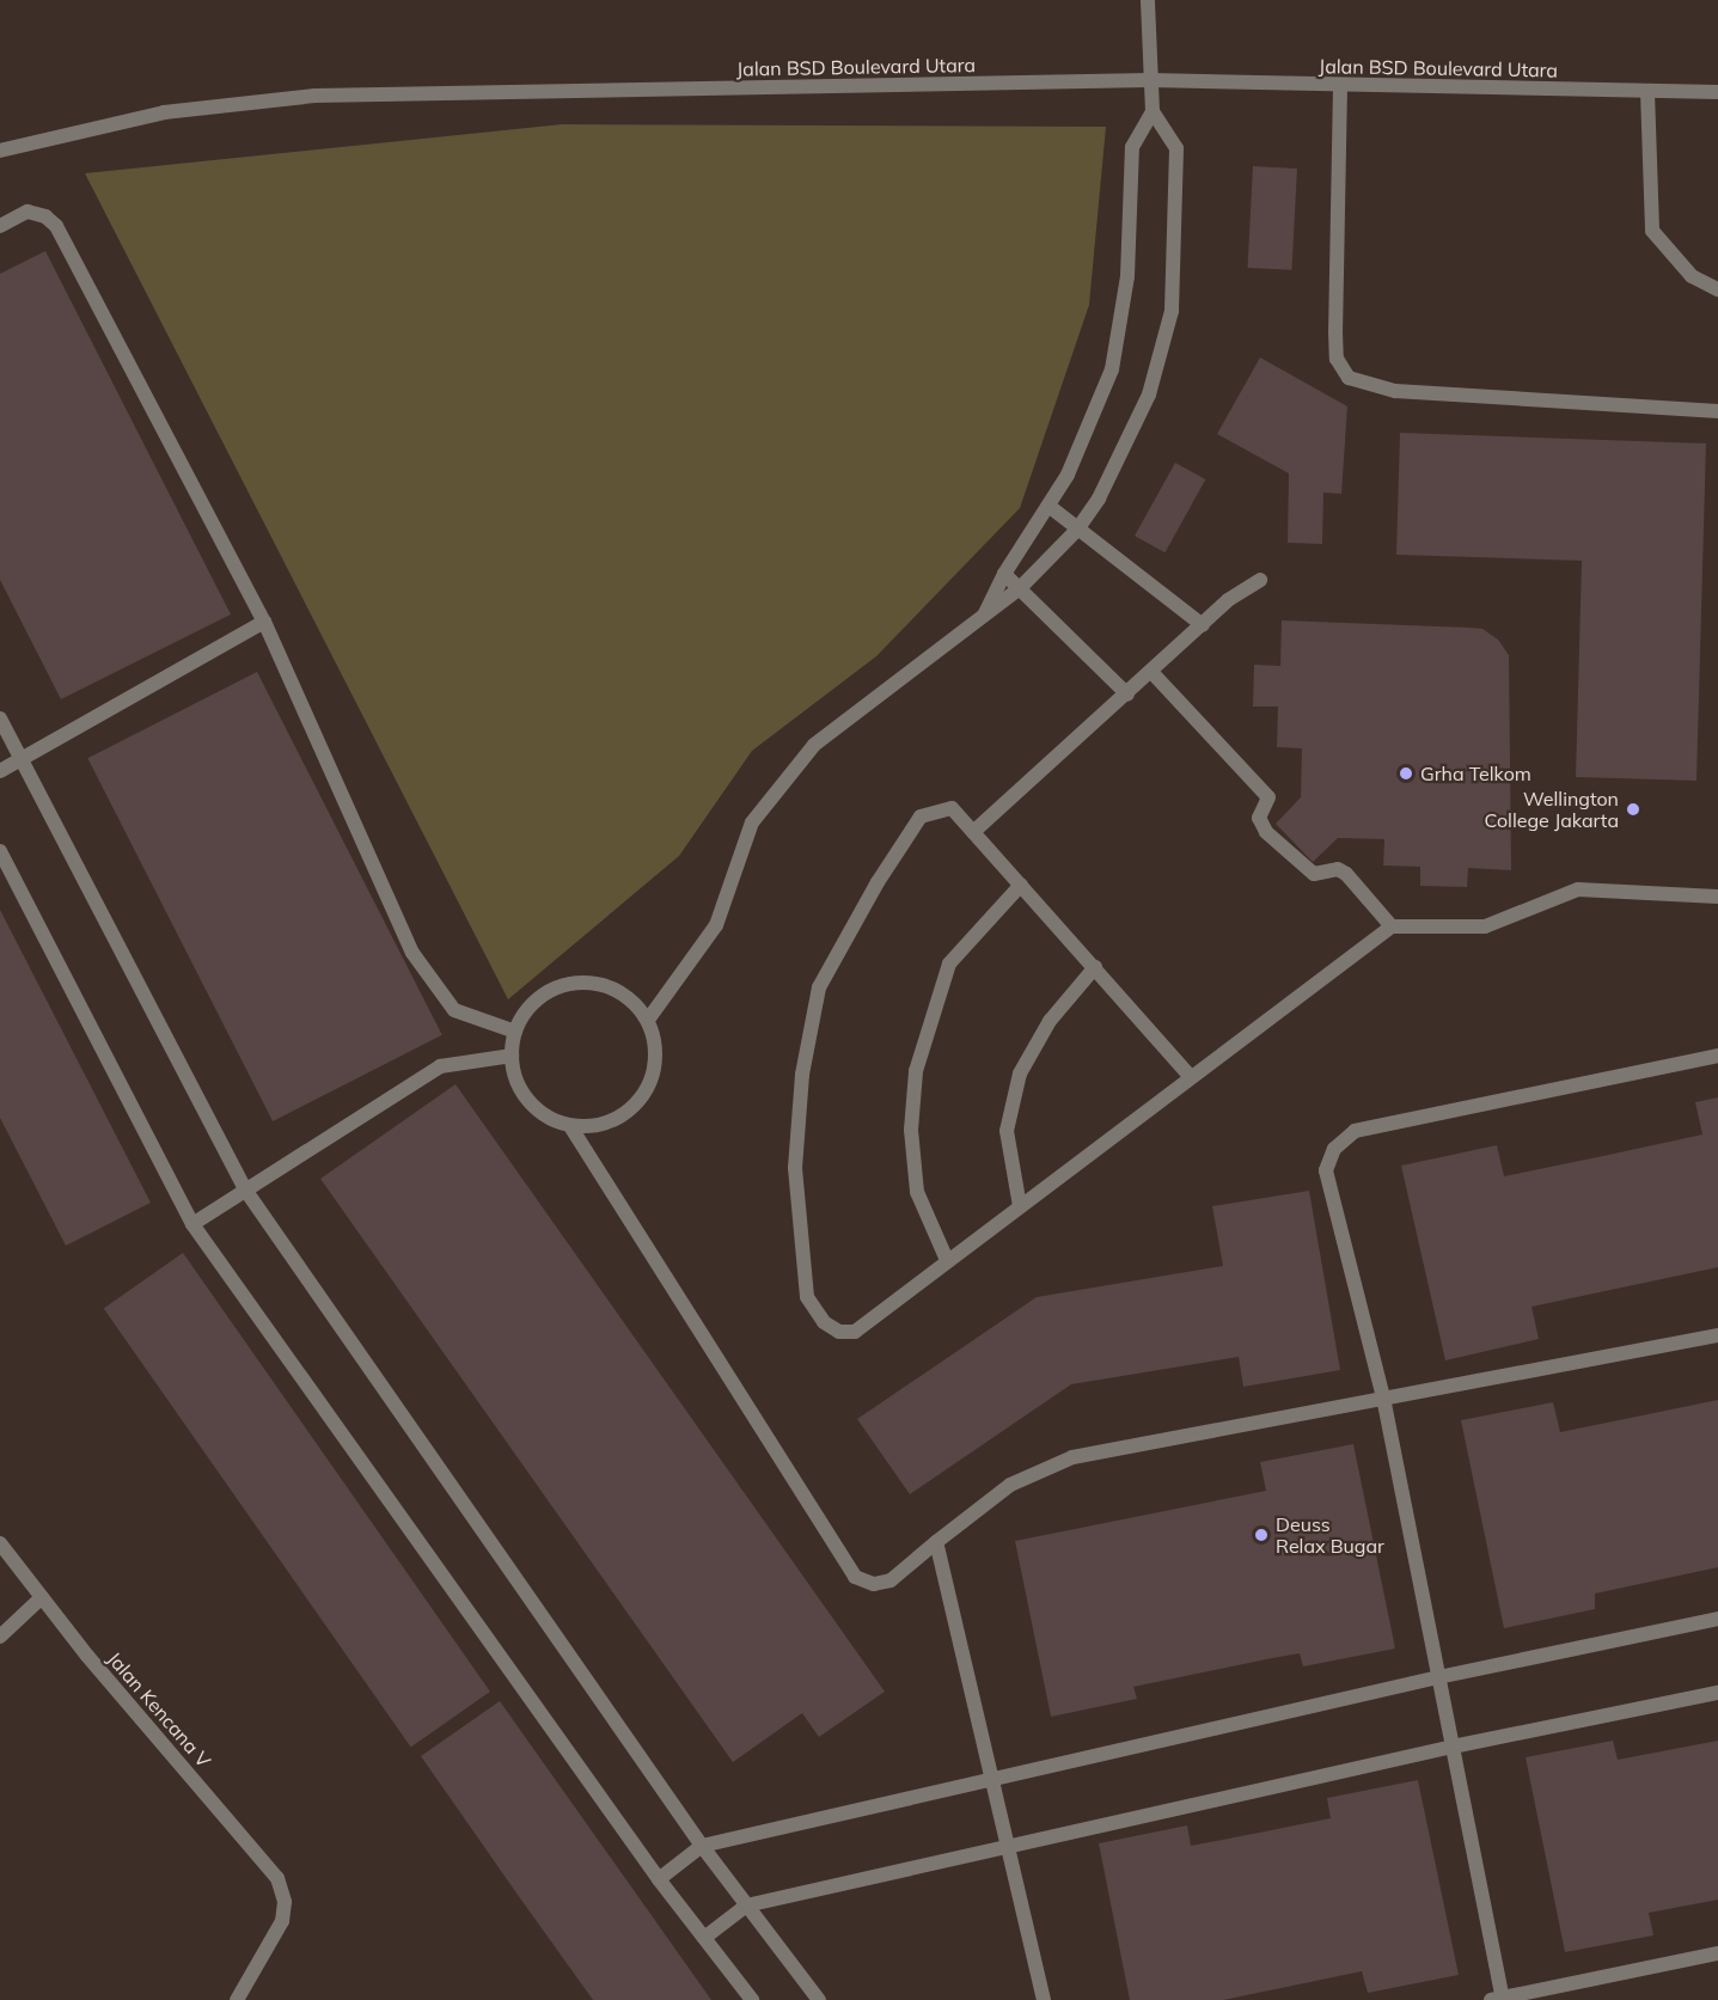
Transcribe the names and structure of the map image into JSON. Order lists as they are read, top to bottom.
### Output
{
  "streets": {
    "street": ["Jalan BSD Boulevard Utara", "Jalan Kencana V"]
  },
  "places": ["Grha Telkom", "Wellington College Jakarta", "Deuss Relax Bugar"]
}
